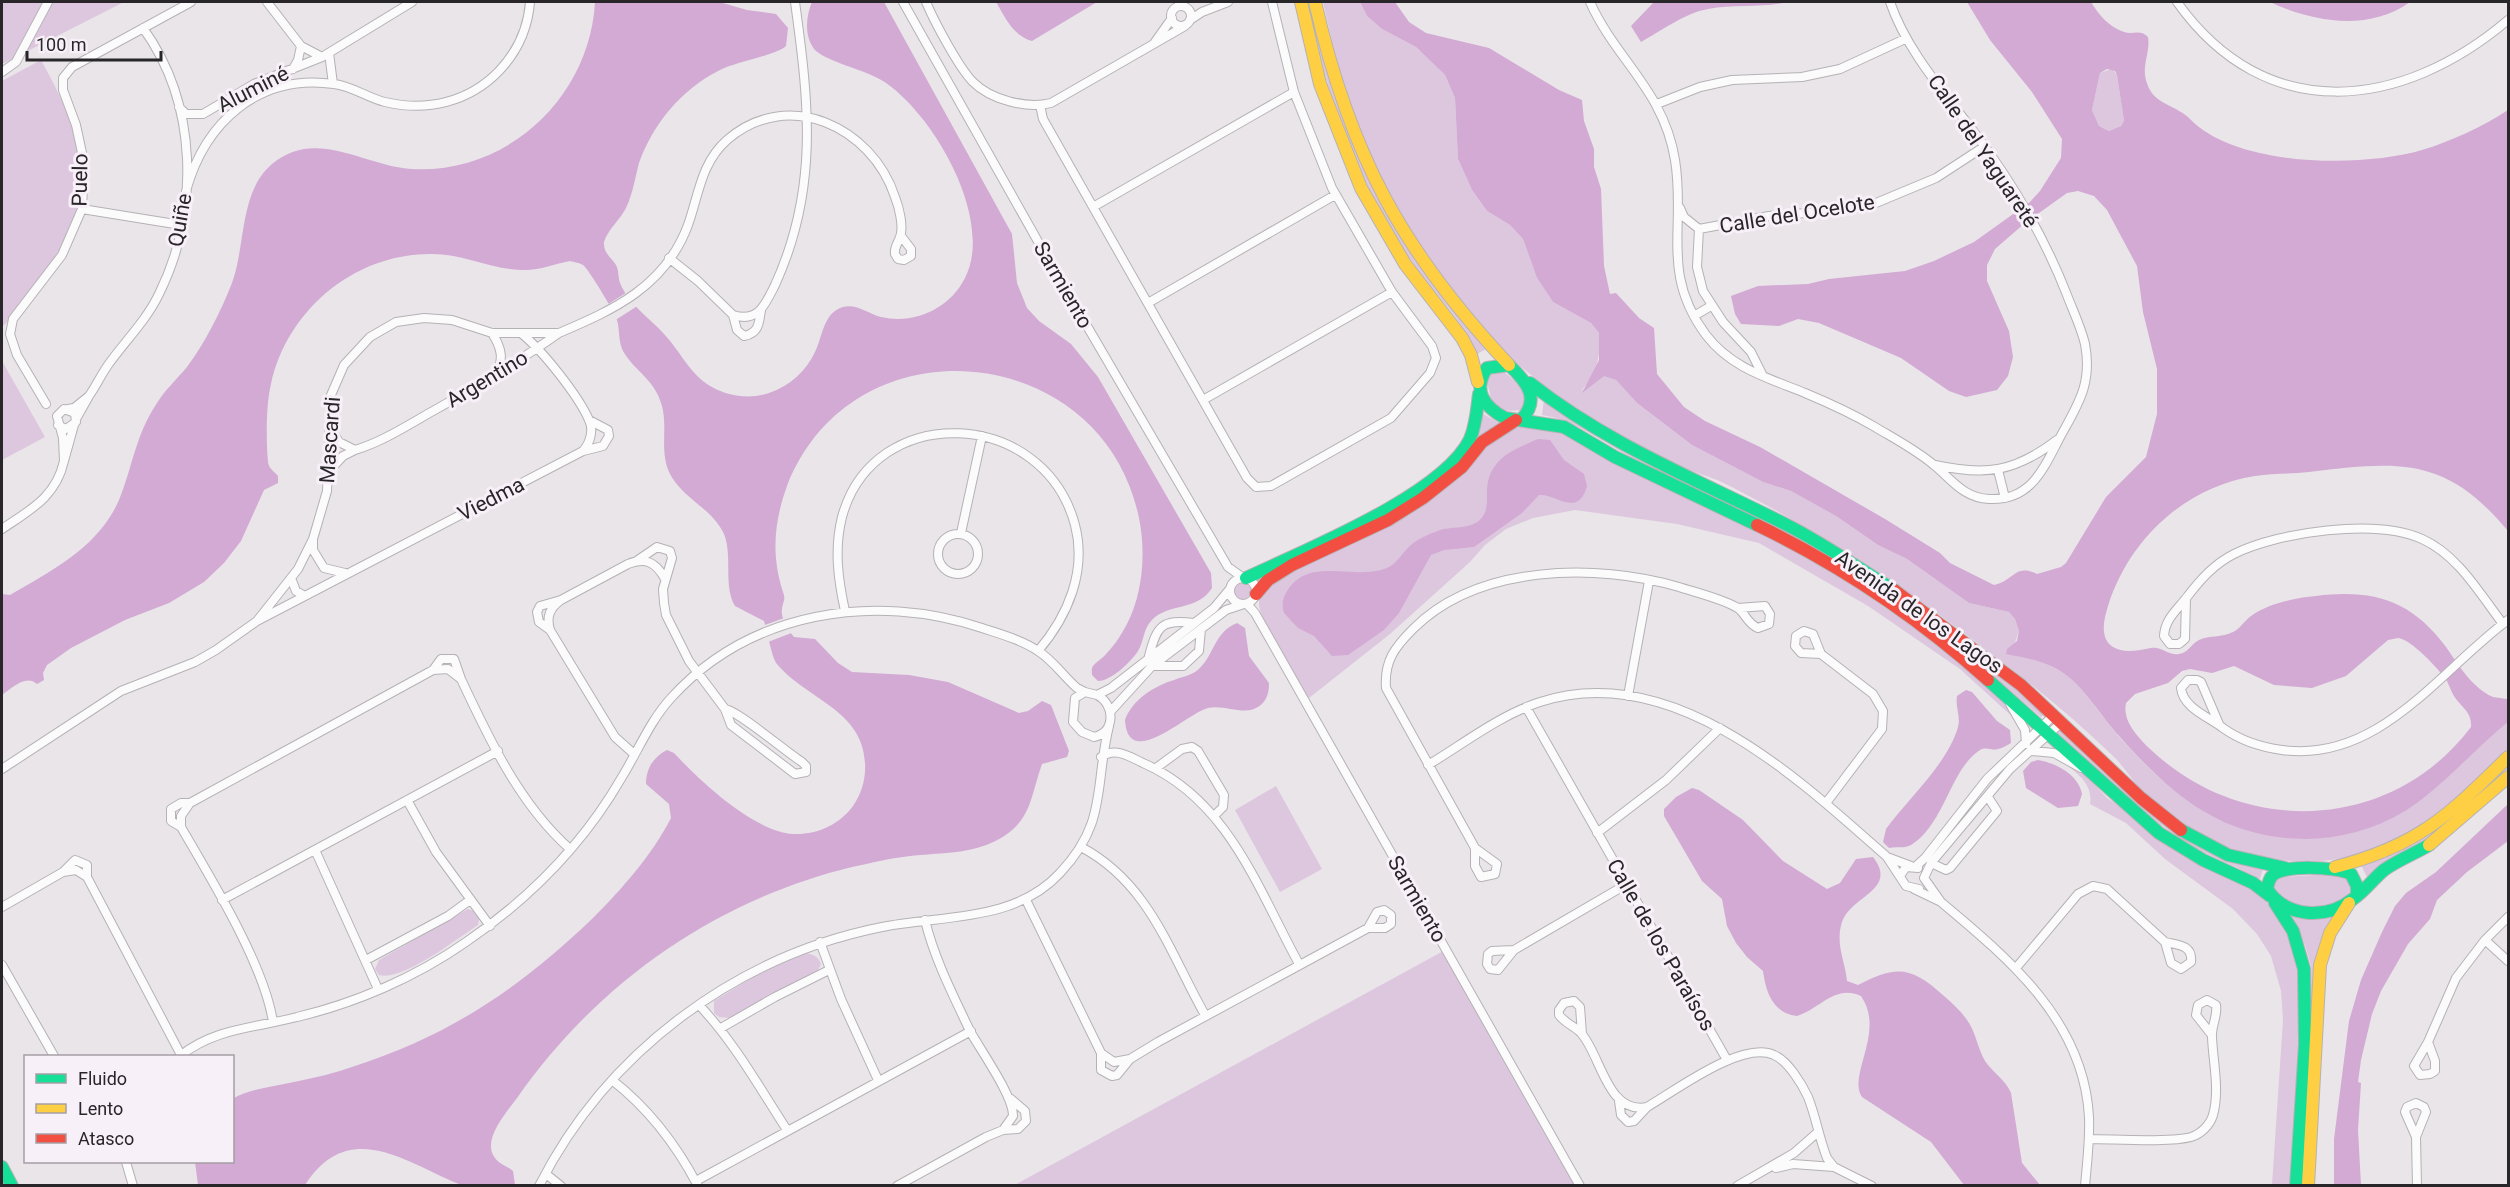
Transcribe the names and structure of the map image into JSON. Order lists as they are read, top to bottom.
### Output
{
  "streets": {
    "street": [
      "Aluminé",
      "Calle del Yaguareté",
      "Puelo",
      "Calle del Ocelote",
      "Quiñe",
      "Sarmiento",
      "Argentino",
      "Mascardi",
      "Viedma",
      "Avenida de los Lagos",
      "Calle de los Paraísos"
    ]
  },
  "crossings": [
    ["Aluminé", "Quiñe"],
    ["Calle del Yaguareté", "Calle del Ocelote"],
    ["Puelo", "Quiñe"],
    ["Argentino", "Mascardi"],
    ["Mascardi", "Viedma"]
  ],
  "legend": ["Fluido", "Lento", "Atasco"],
  "scale_bar": "100 m"
}
